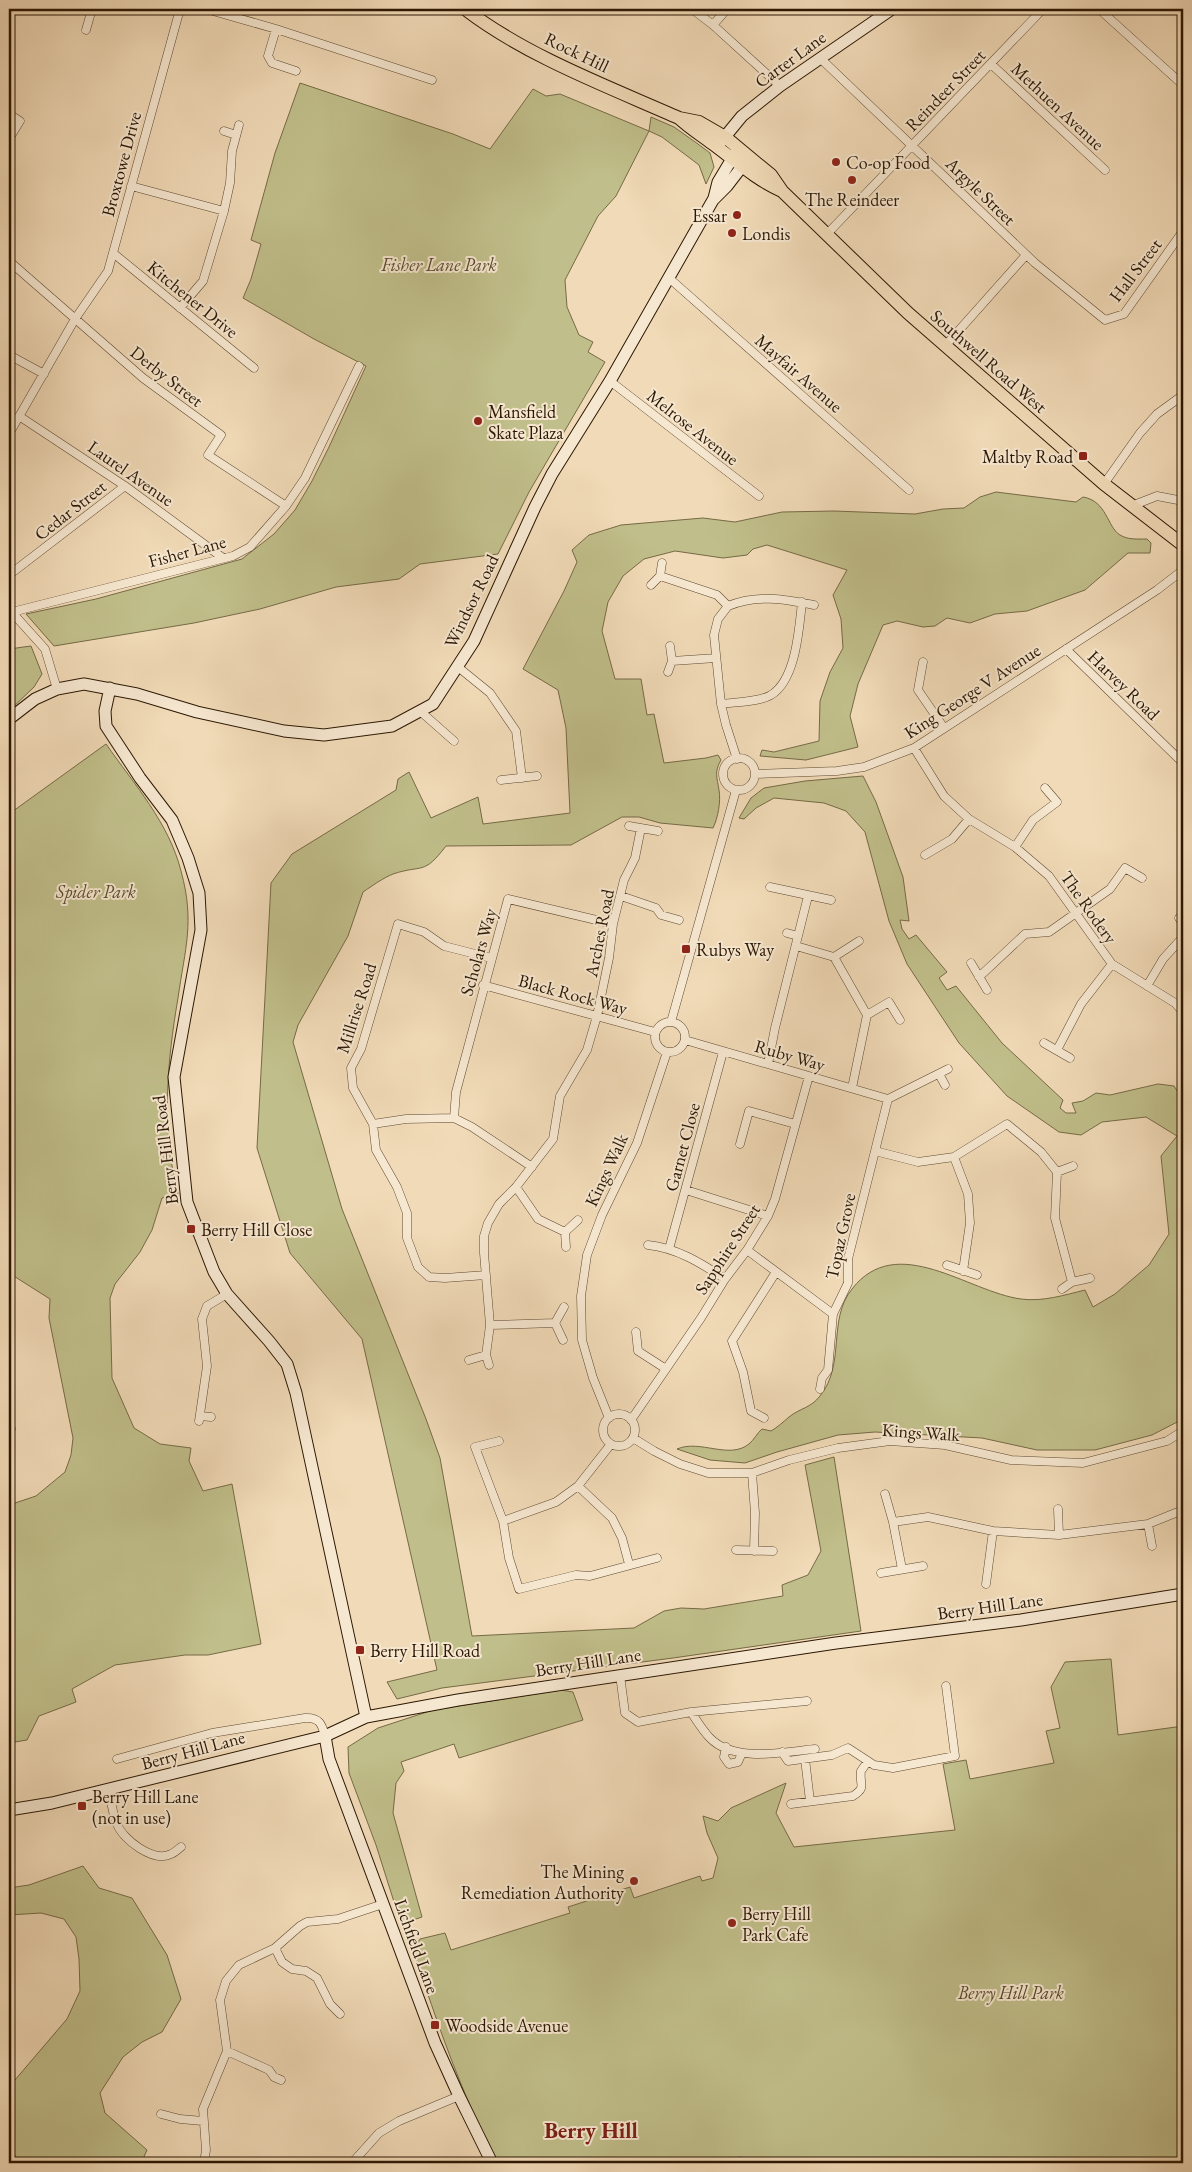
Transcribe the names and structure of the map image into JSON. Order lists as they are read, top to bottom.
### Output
{
  "streets": {
    "main road": ["Rock Hill", "Southwell Road West"],
    "street": [
      "Carter Lane",
      "Reindeer Street",
      "Methuen Avenue",
      "Broxtowe Drive",
      "Argyle Street",
      "Hall Street",
      "Kitchener Drive",
      "Mayfair Avenue",
      "Derby Street",
      "Melrose Avenue",
      "Laurel Avenue",
      "Cedar Street",
      "Fisher Lane",
      "Windsor Road",
      "Harvey Road",
      "King George V Avenue",
      "The Rodery",
      "Arches Road",
      "Scholars Way",
      "Black Rock Way",
      "Millrise Road",
      "Ruby Way",
      "Garnet Close",
      "Berry Hill Road",
      "Kings Walk",
      "Topaz Grove",
      "Sapphire Street",
      "Berry Hill Lane",
      "Lichfield Lane"
    ]
  },
  "crossings": [
    ["Rock Hill", "Carter Lane"],
    ["Rock Hill", "Southwell Road West"],
    ["Rock Hill", "Windsor Road"],
    ["Carter Lane", "Argyle Street"],
    ["Reindeer Street", "Methuen Avenue"],
    ["Reindeer Street", "Argyle Street"],
    ["Reindeer Street", "Southwell Road West"],
    ["Broxtowe Drive", "Kitchener Drive"],
    ["Broxtowe Drive", "Derby Street"],
    ["Broxtowe Drive", "Laurel Avenue"],
    ["Argyle Street", "Hall Street"],
    ["Southwell Road West", "Windsor Road"],
    ["Mayfair Avenue", "Windsor Road"],
    ["Derby Street", "Fisher Lane"],
    ["Melrose Avenue", "Windsor Road"],
    ["Laurel Avenue", "Cedar Street"],
    ["Laurel Avenue", "Fisher Lane"],
    ["Windsor Road", "Berry Hill Road"],
    ["Harvey Road", "King George V Avenue"],
    ["King George V Avenue", "The Rodery"],
    ["Arches Road", "Scholars Way"],
    ["Arches Road", "Black Rock Way"],
    ["Arches Road", "Millrise Road"],
    ["Scholars Way", "Black Rock Way"],
    ["Scholars Way", "Millrise Road"],
    ["Black Rock Way", "Ruby Way"],
    ["Black Rock Way", "Kings Walk"],
    ["Ruby Way", "Garnet Close"],
    ["Ruby Way", "Kings Walk"],
    ["Ruby Way", "Topaz Grove"],
    ["Ruby Way", "Sapphire Street"],
    ["Berry Hill Road", "Berry Hill Lane"],
    ["Kings Walk", "Sapphire Street"],
    ["Berry Hill Lane", "Lichfield Lane"]
  ],
  "districts": ["Berry Hill"],
  "parks": ["Fisher Lane Park", "Spider Park", "Berry Hill Park"],
  "places": {
    "other": [
      "Co-op Food",
      "The Reindeer",
      "Essar",
      "Londis",
      "Mansfield Skate Plaza",
      "The Mining Remediation Authority",
      "Berry Hill Park Cafe"
    ],
    "transit": [
      "Maltby Road",
      "Rubys Way",
      "Berry Hill Close",
      "Berry Hill Road",
      "Berry Hill Lane (not in use)",
      "Woodside Avenue"
    ]
  }
}
